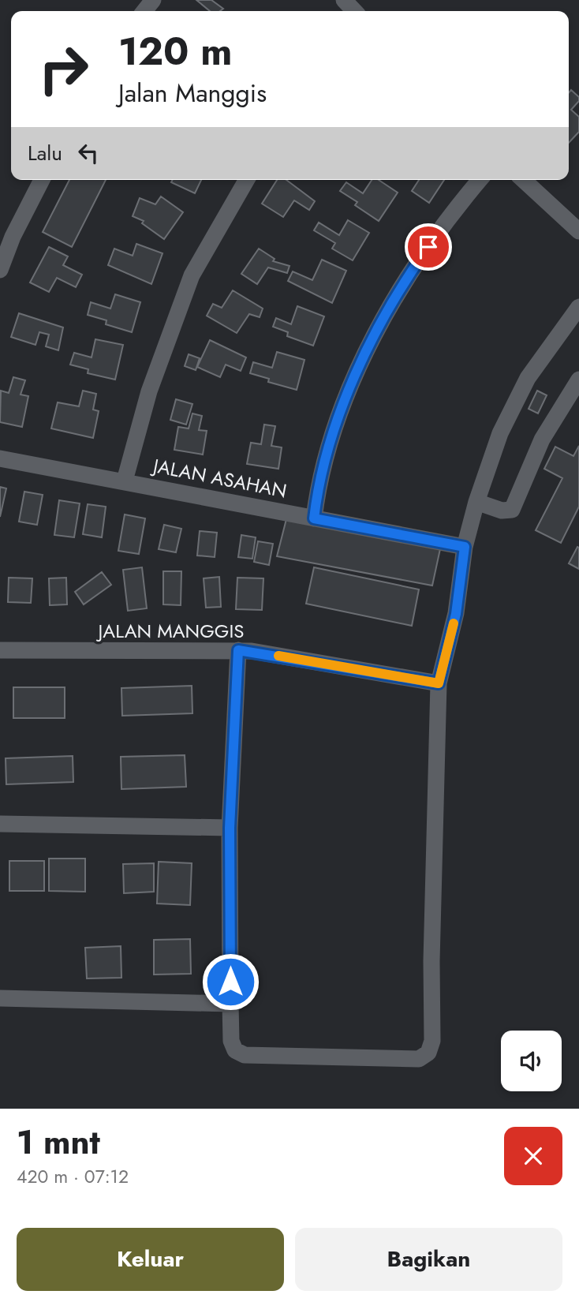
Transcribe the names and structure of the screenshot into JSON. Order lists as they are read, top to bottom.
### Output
{
  "streets": {
    "street": ["JALAN ASAHAN", "JALAN MANGGIS"]
  },
  "page": {
    "turn": ["120 m", "Jalan Manggis"],
    "then": "Lalu",
    "heading": ["1 mnt", "420 m · 07:12"],
    "buttons": ["Keluar", "Bagikan"]
  }
}
